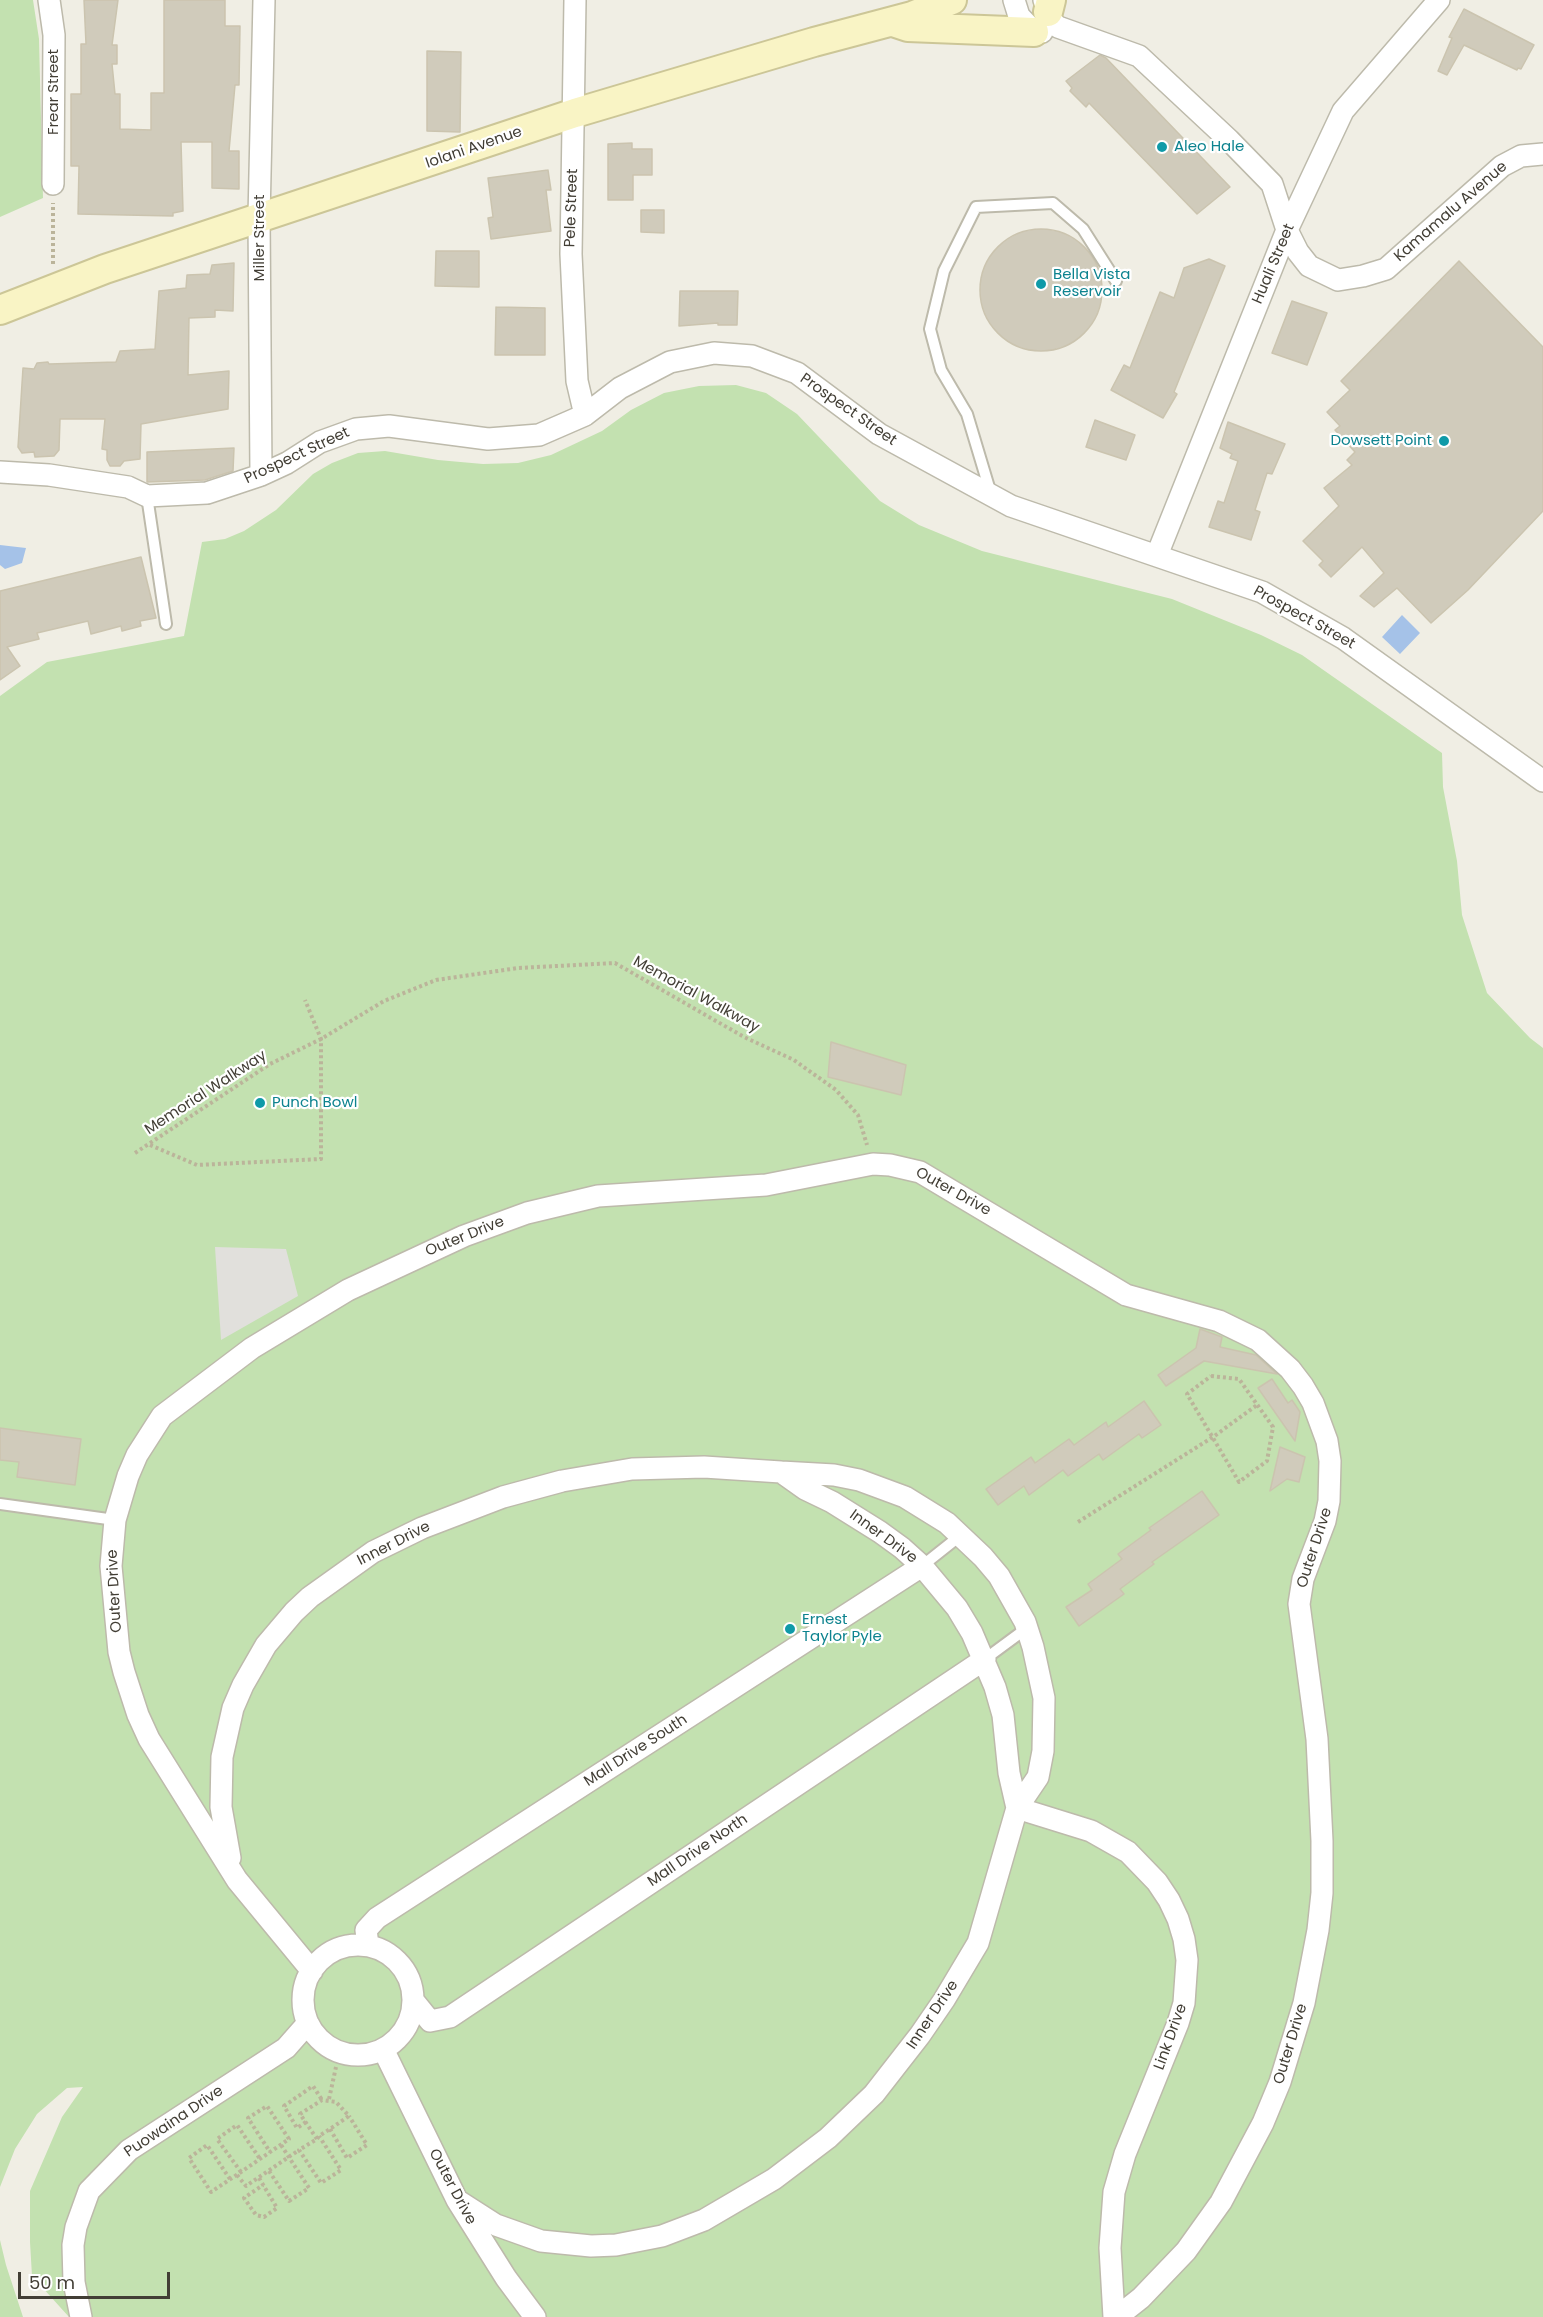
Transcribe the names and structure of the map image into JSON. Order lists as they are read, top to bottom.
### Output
{
  "streets": {
    "main road": ["Iolani Avenue"],
    "street": [
      "Frear Street",
      "Pele Street",
      "Kamamalu Avenue",
      "Miller Street",
      "Huali Street",
      "Prospect Street",
      "Outer Drive",
      "Inner Drive",
      "Mall Drive South",
      "Mall Drive North",
      "Link Drive",
      "Puowaina Drive"
    ],
    "path": ["Memorial Walkway"]
  },
  "crossings": [
    ["Iolani Avenue", "Pele Street"],
    ["Iolani Avenue", "Miller Street"],
    ["Pele Street", "Prospect Street"],
    ["Kamamalu Avenue", "Huali Street"],
    ["Miller Street", "Prospect Street"],
    ["Huali Street", "Prospect Street"],
    ["Memorial Walkway", "Outer Drive"],
    ["Outer Drive", "Inner Drive"],
    ["Outer Drive", "Mall Drive South"],
    ["Outer Drive", "Mall Drive North"],
    ["Outer Drive", "Link Drive"],
    ["Outer Drive", "Puowaina Drive"],
    ["Inner Drive", "Mall Drive South"],
    ["Inner Drive", "Mall Drive North"],
    ["Inner Drive", "Link Drive"],
    ["Mall Drive South", "Mall Drive North"],
    ["Mall Drive South", "Puowaina Drive"],
    ["Mall Drive North", "Puowaina Drive"]
  ],
  "places": [
    "Aleo Hale",
    "Bella Vista Reservoir",
    "Dowsett Point",
    "Punch Bowl",
    "Ernest Taylor Pyle"
  ],
  "scale_bar": "50 m"
}
